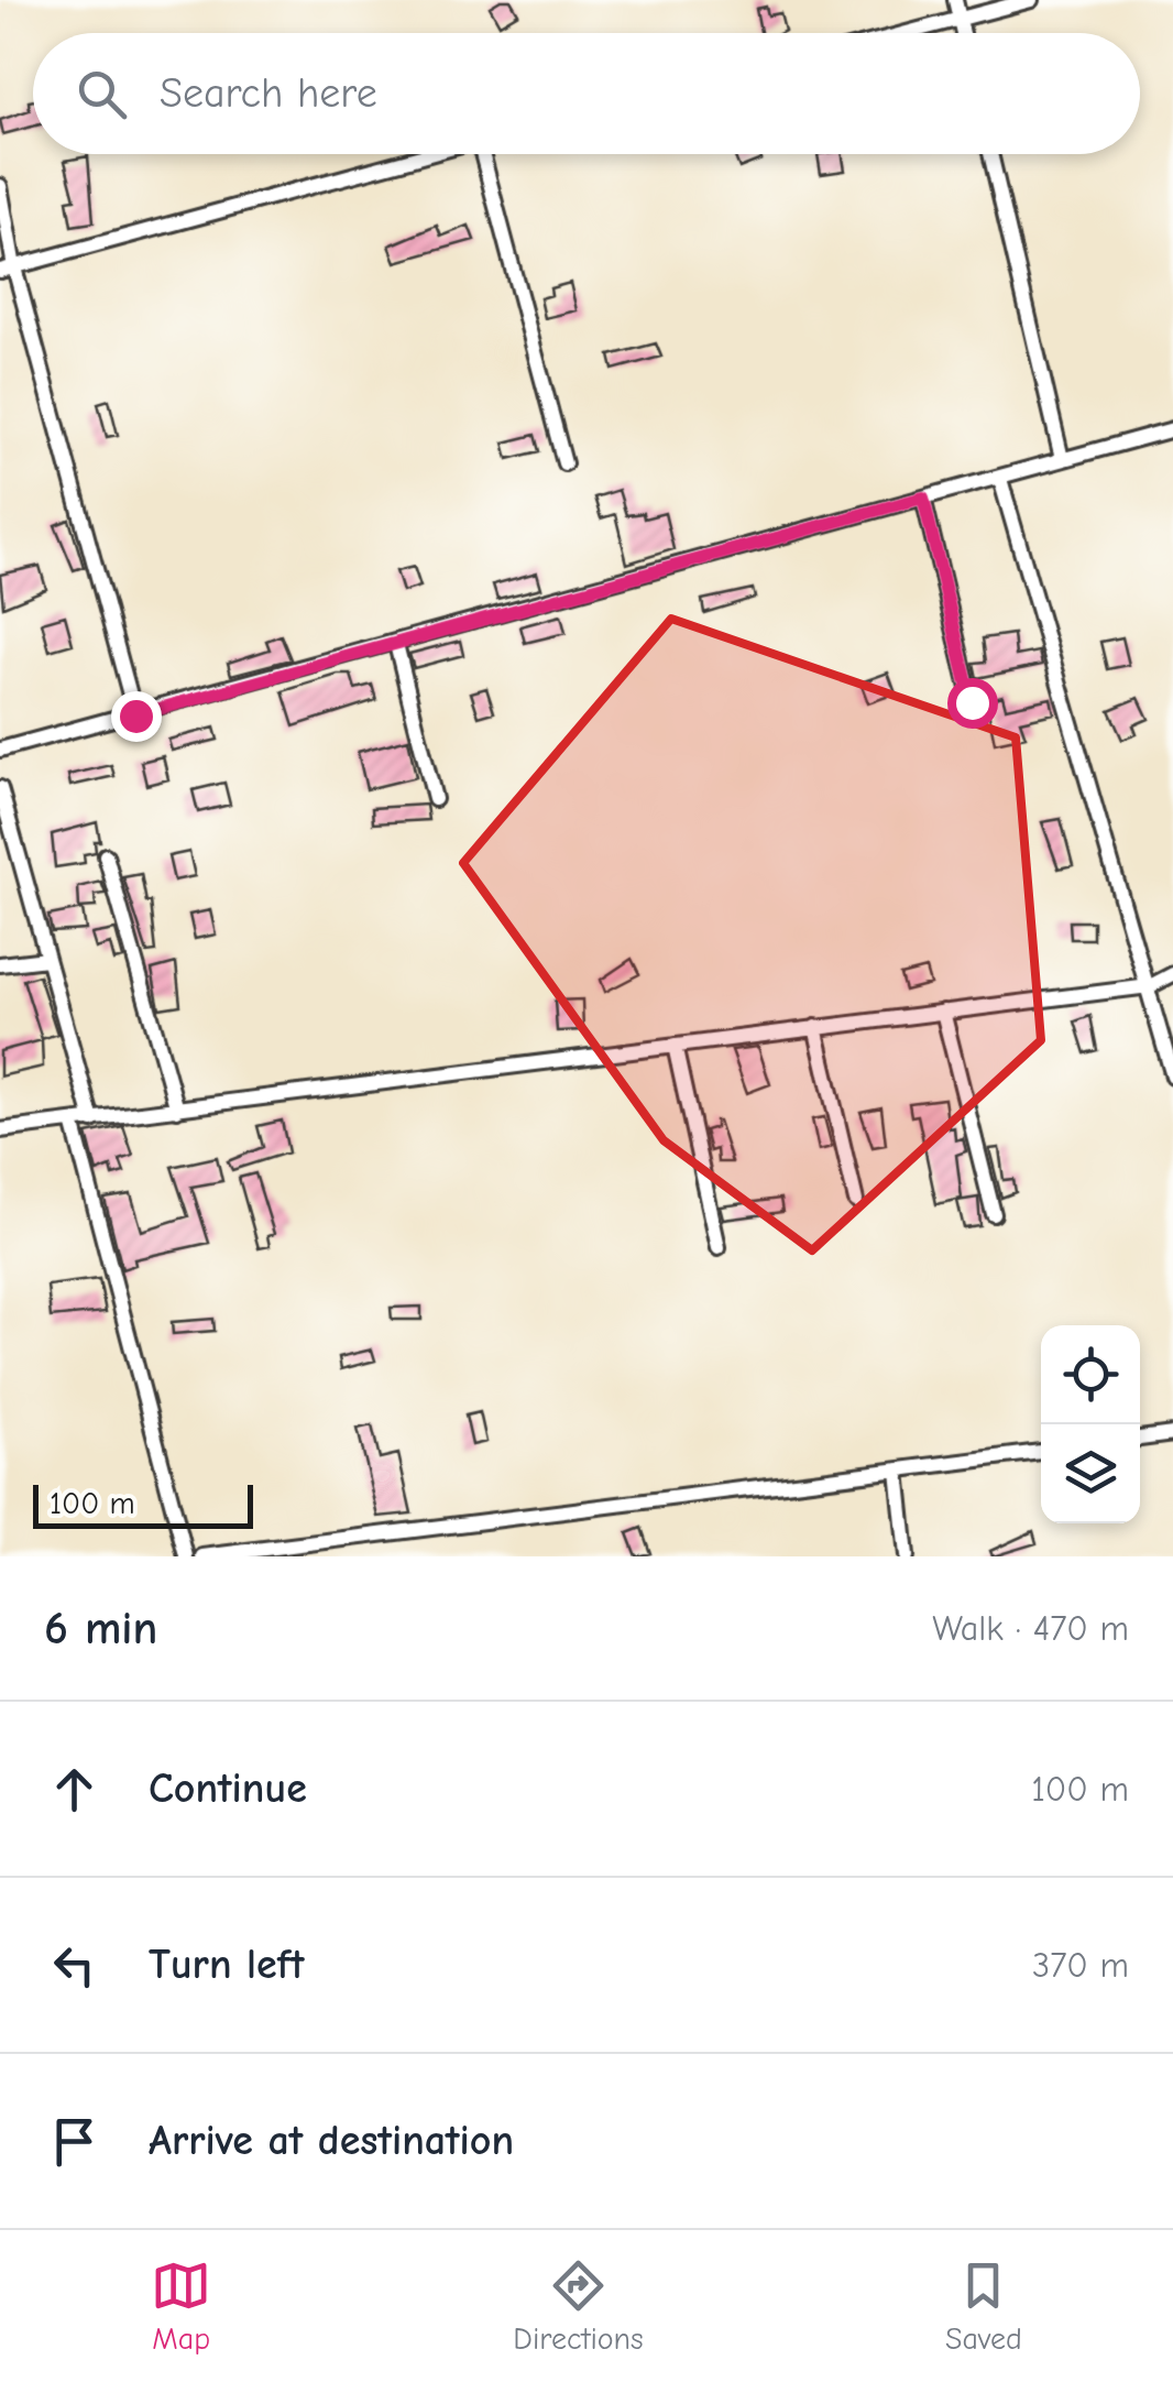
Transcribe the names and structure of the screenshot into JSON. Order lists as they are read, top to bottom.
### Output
{
  "scale_bar": "100 m",
  "page": {
    "search": "Search here",
    "scale": "100 m",
    "heading": ["6 min", "Walk · 470 m"],
    "list": [
      ["Continue", "100 m"],
      ["Turn left", "370 m"],
      "Arrive at destination"
    ],
    "nav": ["Map", "Directions", "Saved"]
  }
}
